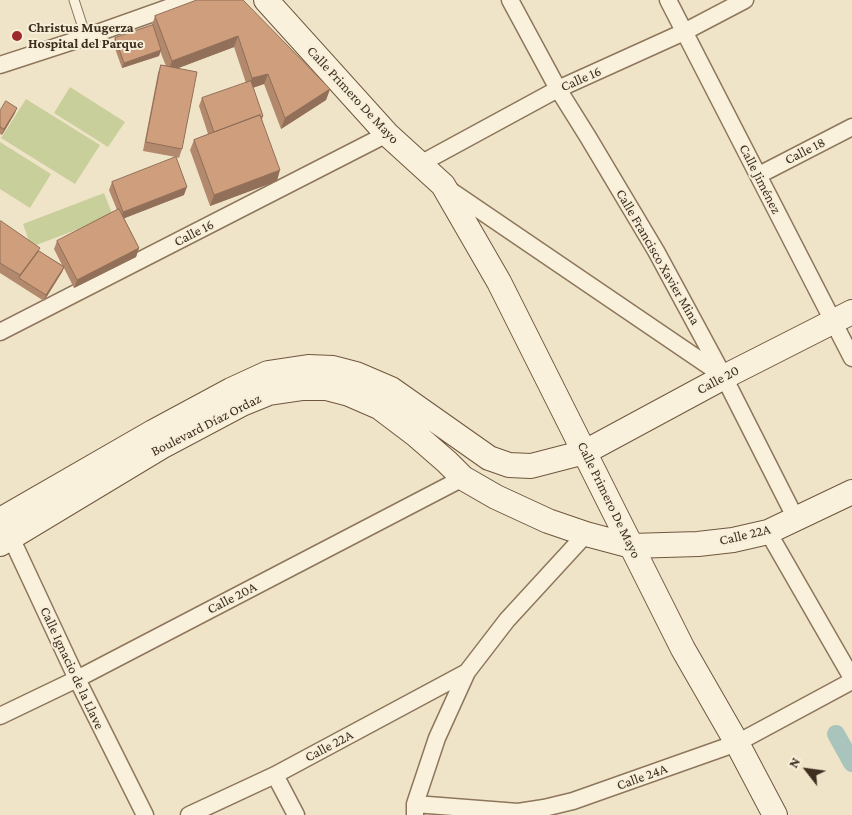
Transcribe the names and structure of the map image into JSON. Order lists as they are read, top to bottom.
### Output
{
  "streets": {
    "main road": [
      "Calle Primero De Mayo",
      "Calle 20",
      "Boulevard Díaz Ordaz",
      "Calle 22A"
    ],
    "street": [
      "Calle 16",
      "Calle 18",
      "Calle Jiménez",
      "Calle Francisco Xavier Mina",
      "Calle 20A",
      "Calle Ignacio de la Llave",
      "Calle 24A"
    ]
  },
  "crossings": [
    ["Calle 16", "Calle Primero De Mayo"],
    ["Calle 16", "Calle Jiménez"],
    ["Calle 16", "Calle Francisco Xavier Mina"],
    ["Calle Primero De Mayo", "Calle Francisco Xavier Mina"],
    ["Calle Primero De Mayo", "Calle 20"],
    ["Calle Primero De Mayo", "Boulevard Díaz Ordaz"],
    ["Calle Primero De Mayo", "Calle 22A"],
    ["Calle Primero De Mayo", "Calle 24A"],
    ["Calle 18", "Calle Jiménez"],
    ["Calle Jiménez", "Calle 20"],
    ["Calle Francisco Xavier Mina", "Calle 20"],
    ["Calle Francisco Xavier Mina", "Calle 22A"],
    ["Calle 20", "Boulevard Díaz Ordaz"],
    ["Boulevard Díaz Ordaz", "Calle 22A"],
    ["Boulevard Díaz Ordaz", "Calle 20A"],
    ["Boulevard Díaz Ordaz", "Calle Ignacio de la Llave"],
    ["Calle 20A", "Calle Ignacio de la Llave"]
  ],
  "places": ["Christus Mugerza Hospital del Parque"],
  "north": "top left"
}
